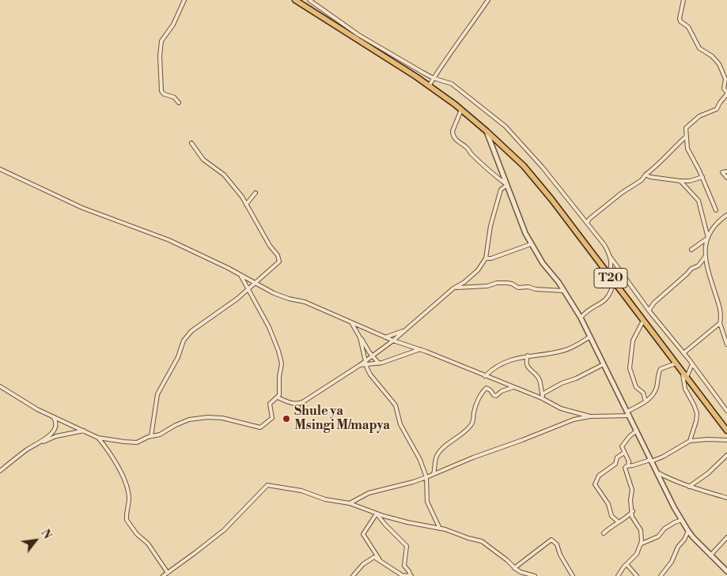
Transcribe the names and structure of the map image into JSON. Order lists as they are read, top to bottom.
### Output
{
  "streets": {
    "main road": ["T20"]
  },
  "places": ["Shule ya Msingi M/mapya"],
  "north": "top right"
}
